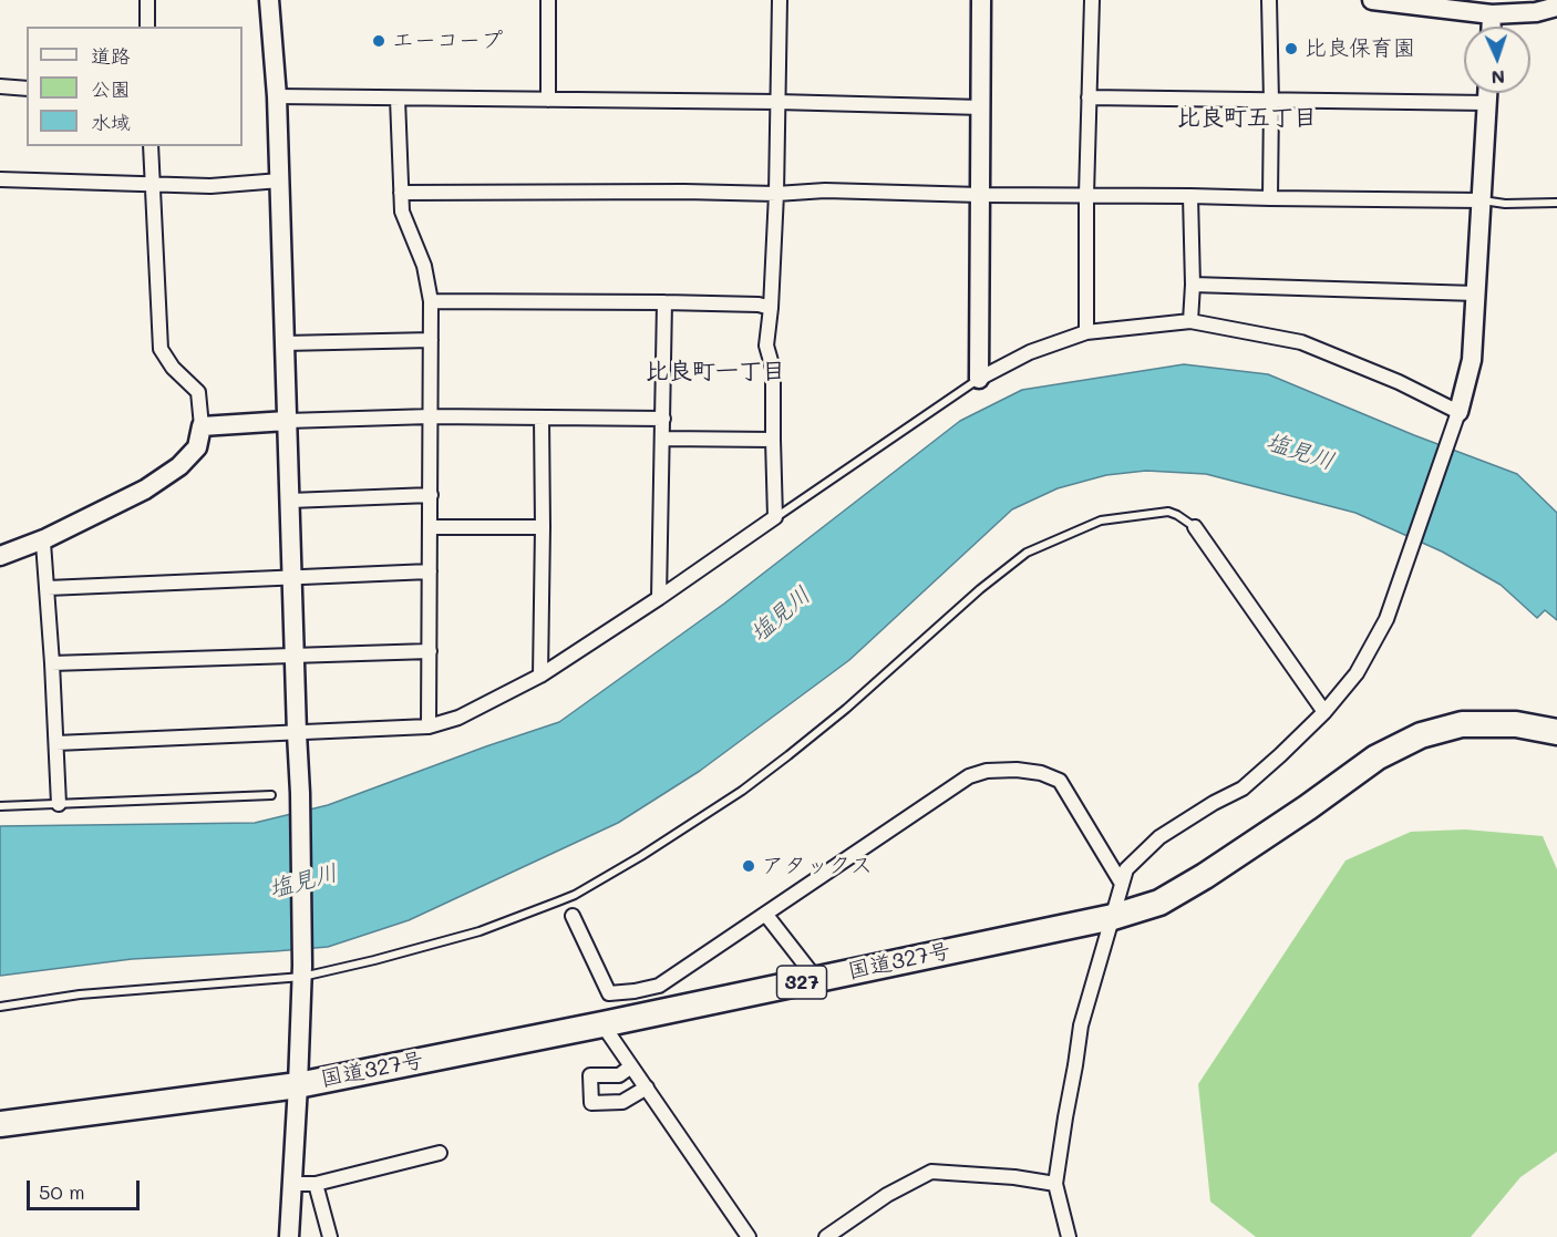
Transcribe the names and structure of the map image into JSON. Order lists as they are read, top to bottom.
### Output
{
  "streets": {
    "highway": ["国道327号", "327"]
  },
  "districts": ["比良町五丁目", "比良町一丁目"],
  "water": ["塩見川"],
  "places": ["エーコープ", "比良保育園", "アタックス"],
  "legend": ["道路", "公園", "水域"],
  "scale_bar": "50 m",
  "north": "bottom"
}
